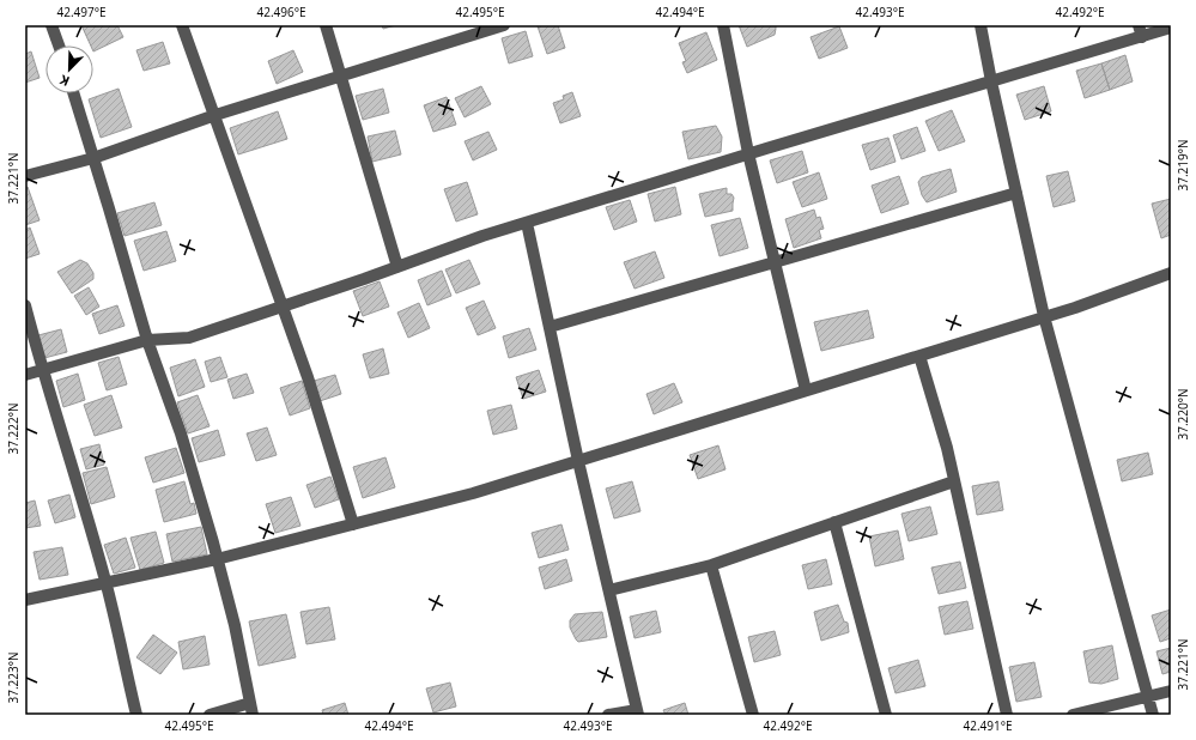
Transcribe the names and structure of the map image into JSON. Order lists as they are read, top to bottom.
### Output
{
  "north": "bottom left",
  "coordinates": [
    "42.497°E",
    "42.496°E",
    "42.495°E",
    "42.494°E",
    "42.493°E",
    "42.492°E",
    "37.219°N",
    "37.221°N",
    "37.220°N",
    "37.222°N",
    "37.223°N",
    "42.491°E"
  ]
}
